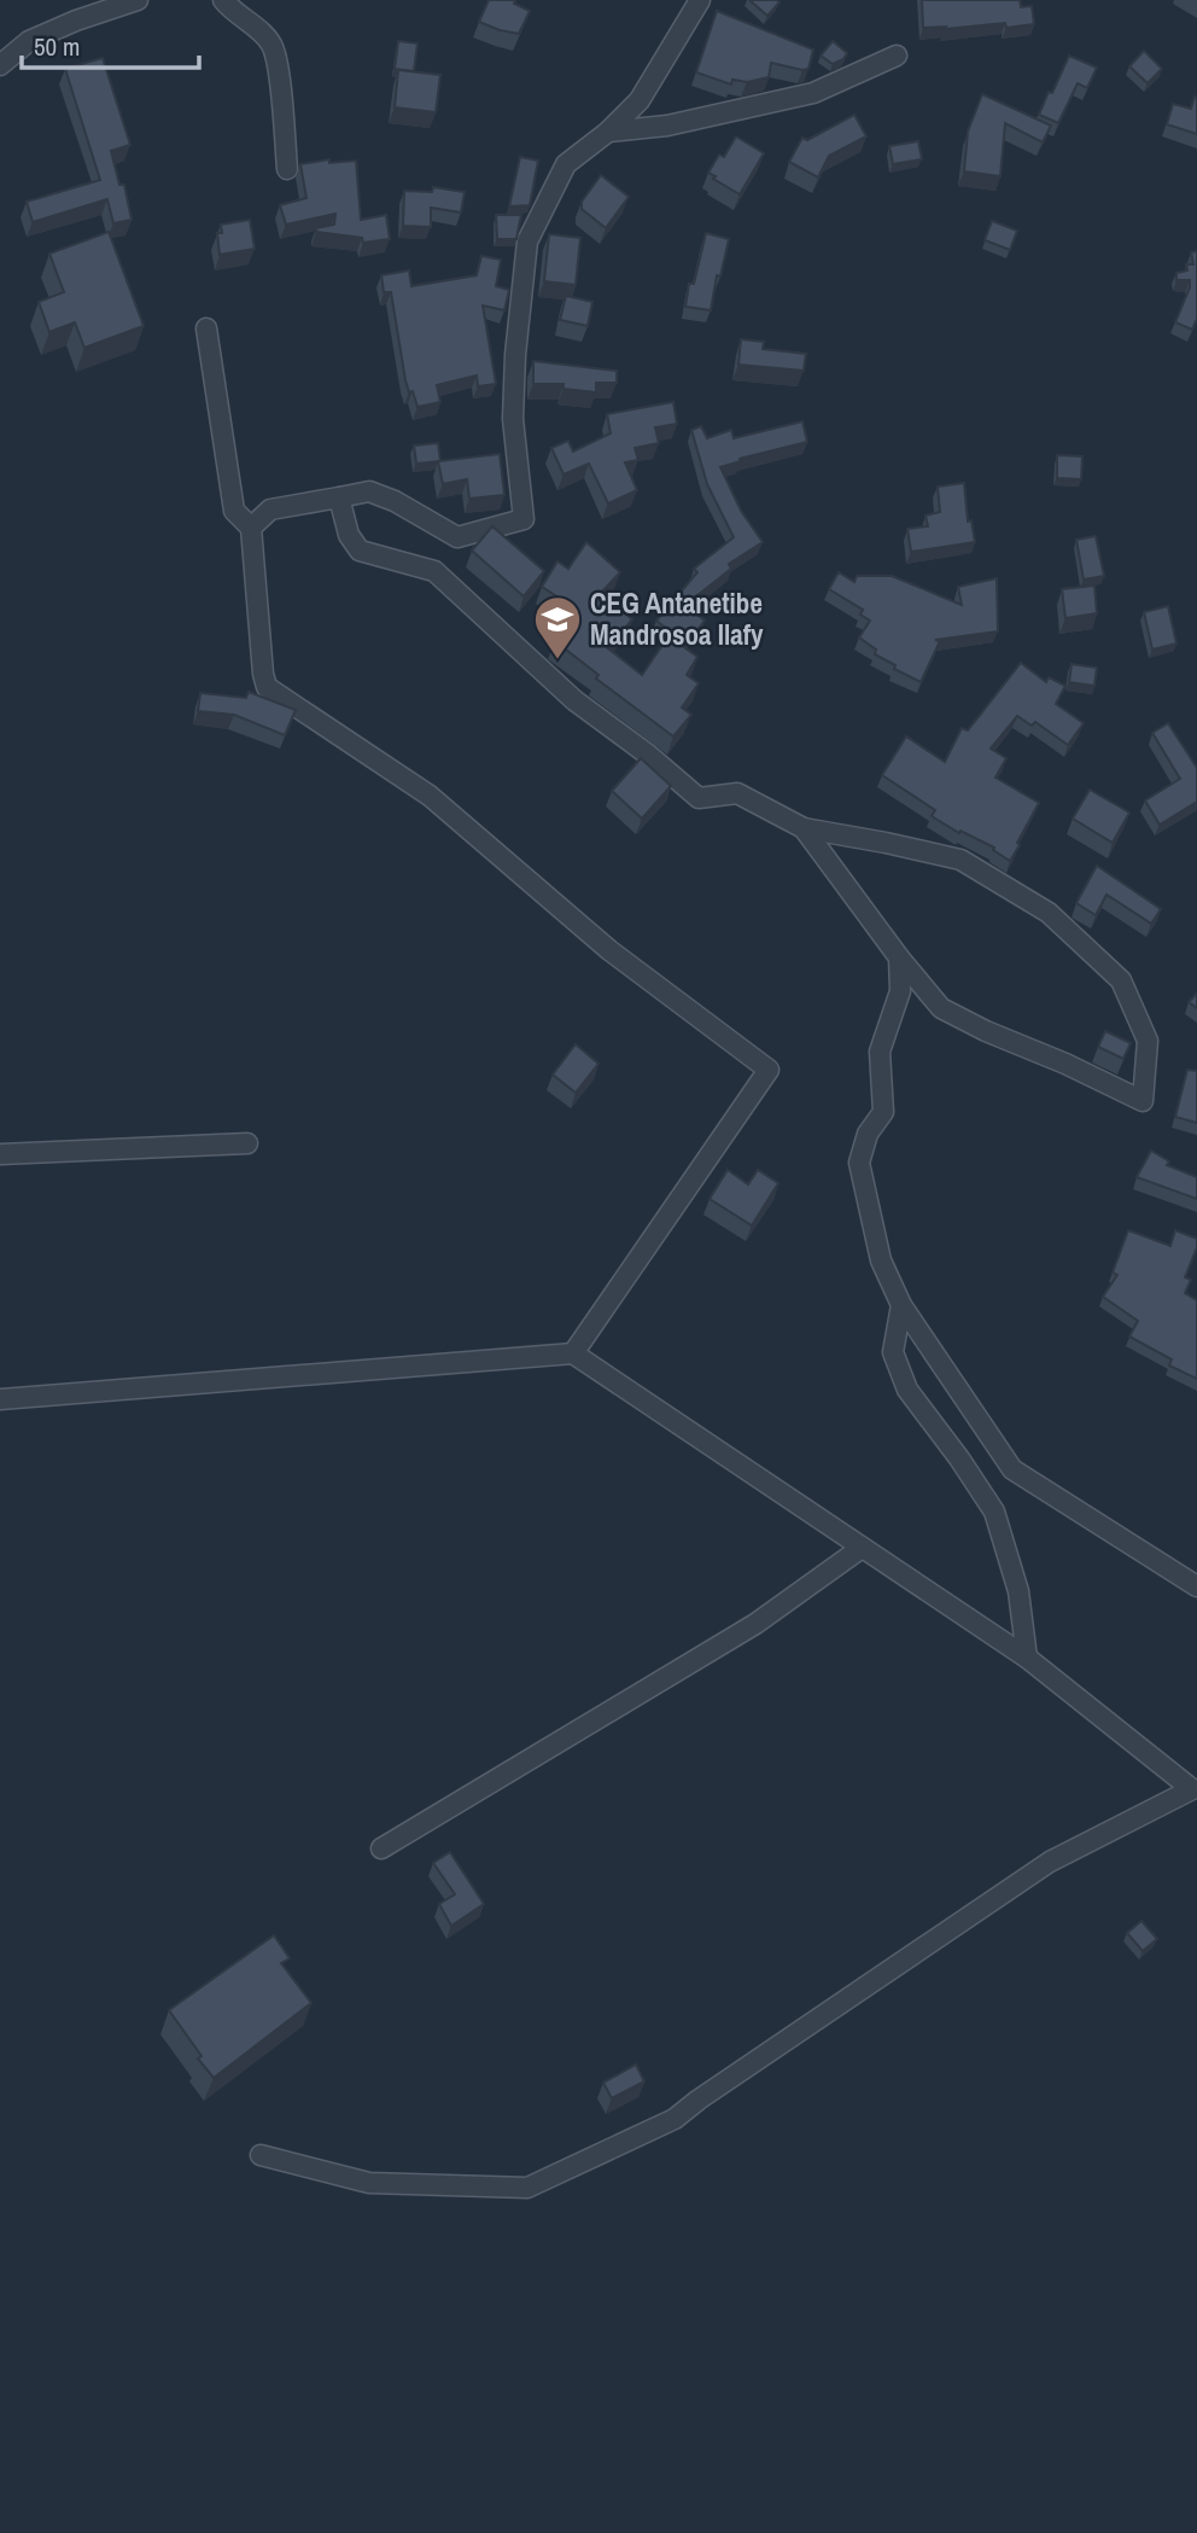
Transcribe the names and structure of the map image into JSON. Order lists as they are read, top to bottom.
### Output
{
  "places": {
    "school or university": ["CEG Antanetibe Mandrosoa Ilafy"]
  },
  "scale_bar": "50 m"
}
